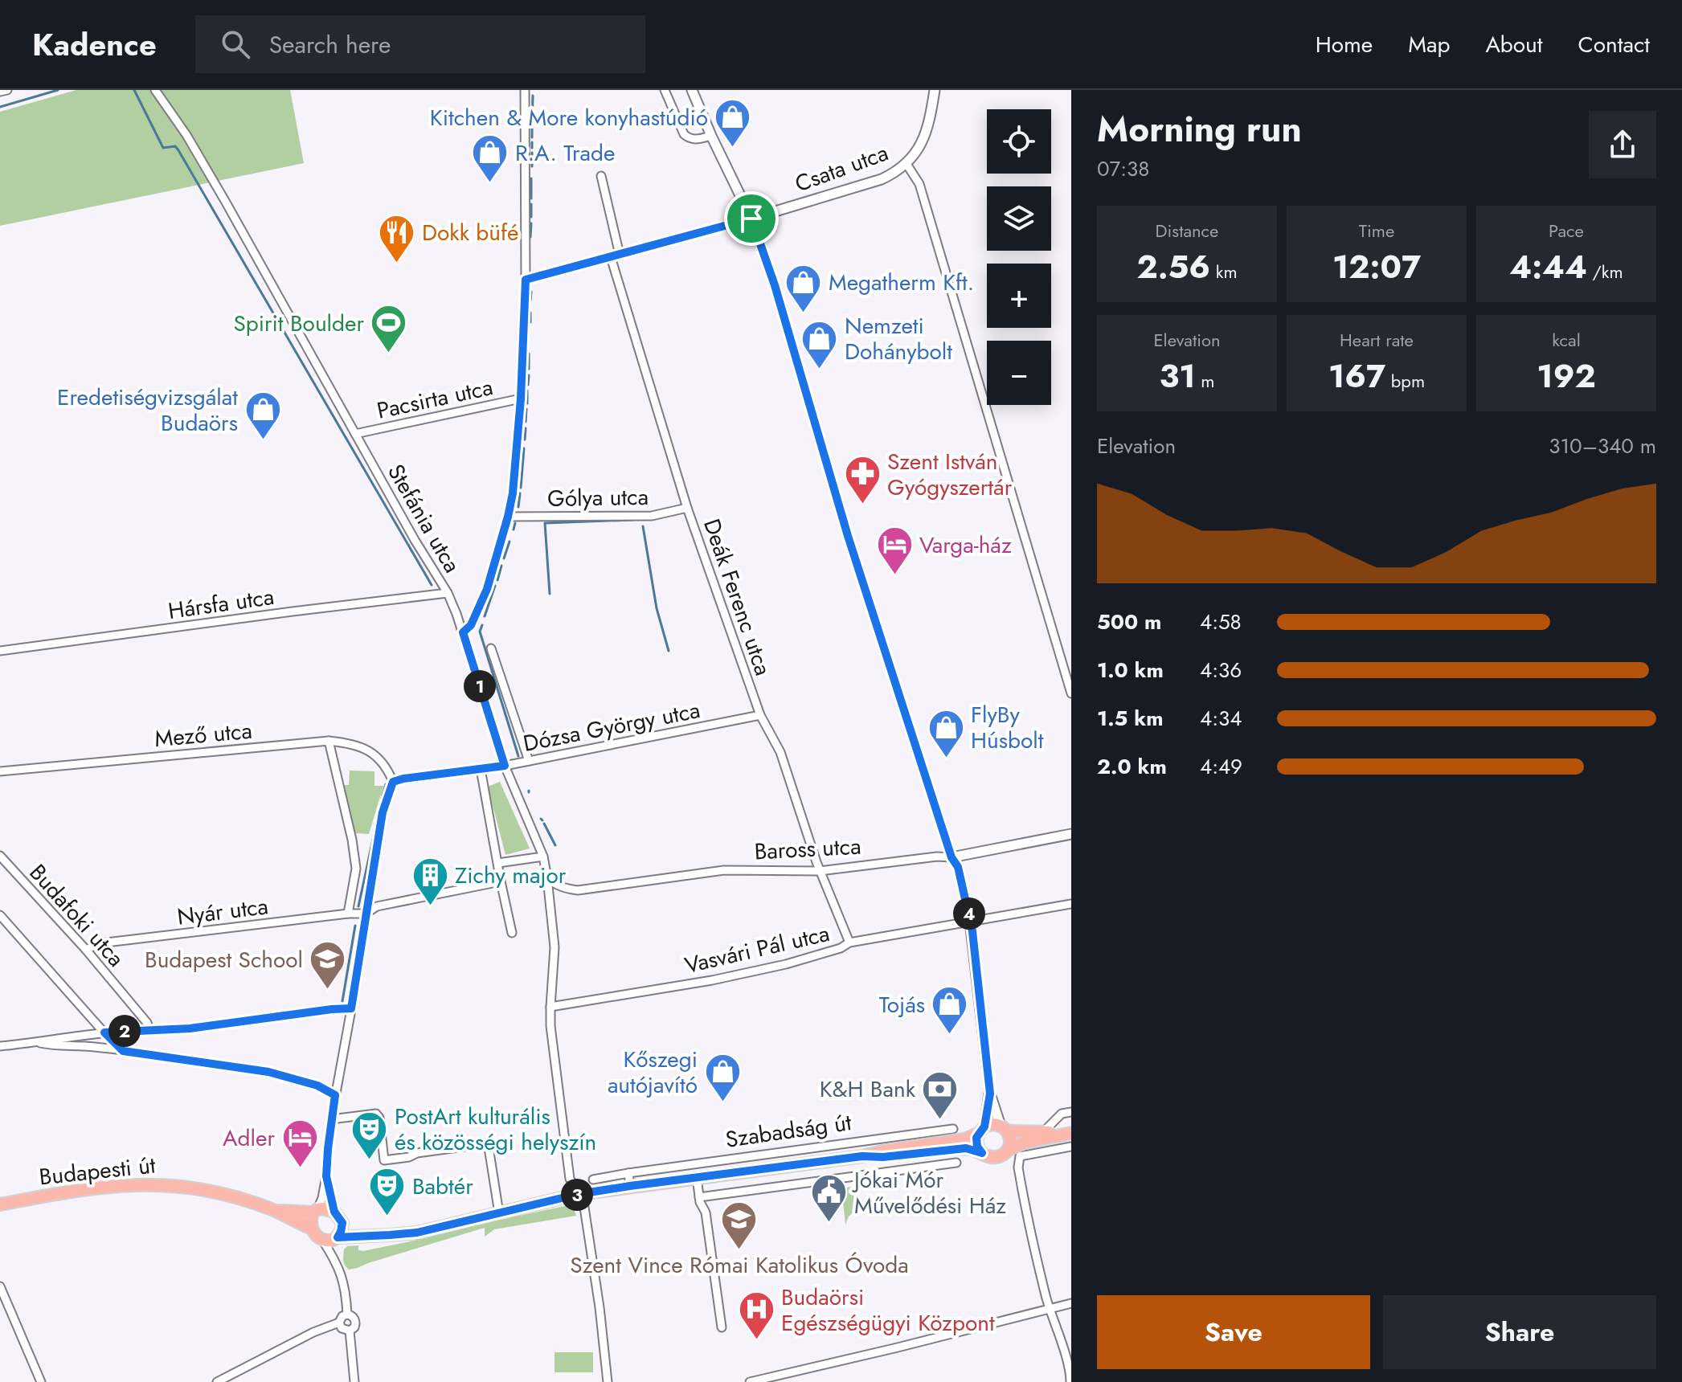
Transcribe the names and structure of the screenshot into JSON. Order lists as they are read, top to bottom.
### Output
{
  "streets": {
    "main road": ["Szabadság út", "Budapesti út"],
    "street": [
      "Csata utca",
      "Pacsirta utca",
      "Gólya utca",
      "Stefánia utca",
      "Deák Ferenc utca",
      "Hársfa utca",
      "Dózsa György utca",
      "Mező utca",
      "Baross utca",
      "Nyár utca",
      "Budafoki utca",
      "Vasvári Pál utca"
    ]
  },
  "crossings": [
    ["Csata utca", "Deák Ferenc utca"],
    ["Pacsirta utca", "Stefánia utca"],
    ["Gólya utca", "Deák Ferenc utca"],
    ["Stefánia utca", "Hársfa utca"],
    ["Stefánia utca", "Dózsa György utca"],
    ["Stefánia utca", "Baross utca"],
    ["Stefánia utca", "Vasvári Pál utca"],
    ["Stefánia utca", "Szabadság út"],
    ["Deák Ferenc utca", "Dózsa György utca"],
    ["Deák Ferenc utca", "Baross utca"],
    ["Deák Ferenc utca", "Vasvári Pál utca"],
    ["Dózsa György utca", "Mező utca"],
    ["Nyár utca", "Budafoki utca"],
    ["Szabadság út", "Budapesti út"]
  ],
  "places": {
    "shop": [
      "Kitchen & More konyhastúdió",
      "R.A. Trade",
      "Megatherm Kft.",
      "Nemzeti Dohánybolt",
      "Eredetiségvizsgálat Budaörs",
      "FlyBy Húsbolt",
      "Tojás",
      "Kőszegi autójavító"
    ],
    "restaurant": ["Dokk büfé"],
    "sports": ["Spirit Boulder"],
    "pharmacy": ["Szent István Gyógyszertár"],
    "hotel": ["Varga-ház", "Adler"],
    "building": ["Zichy major"],
    "school or university": ["Budapest School", "Szent Vince Római Katolikus Óvoda"],
    "bank": ["K&H Bank"],
    "theatre": ["PostArt kulturális és közösségi helyszín", "Babtér"],
    "public building": ["Jókai Mór Művelődési Ház"],
    "hospital": ["Budaörsi Egészségügyi Központ"]
  },
  "page": {
    "header": "Kadence",
    "search": "Search here",
    "nav": [
      "Home",
      "Map",
      "About",
      "Contact"
    ],
    "heading": ["Morning run", "07:38"],
    "map_buttons": ["+", "−"],
    "stats": [
      ["Distance", "2.56 km"],
      ["Time", "12:07"],
      ["Pace", "4:44 /km"],
      ["Elevation", "31 m"],
      ["Heart rate", "167 bpm"],
      ["kcal", "192"]
    ],
    "chart": ["Elevation", "310–340 m"],
    "list": [
      {
        "name": "500 m",
        "note": "4:58"
      },
      {
        "name": "1.0 km",
        "note": "4:36"
      },
      {
        "name": "1.5 km",
        "note": "4:34"
      },
      {
        "name": "2.0 km",
        "note": "4:49"
      }
    ],
    "pins": [
      "1",
      "4",
      "2",
      "3"
    ],
    "buttons": ["Save", "Share"]
  }
}
